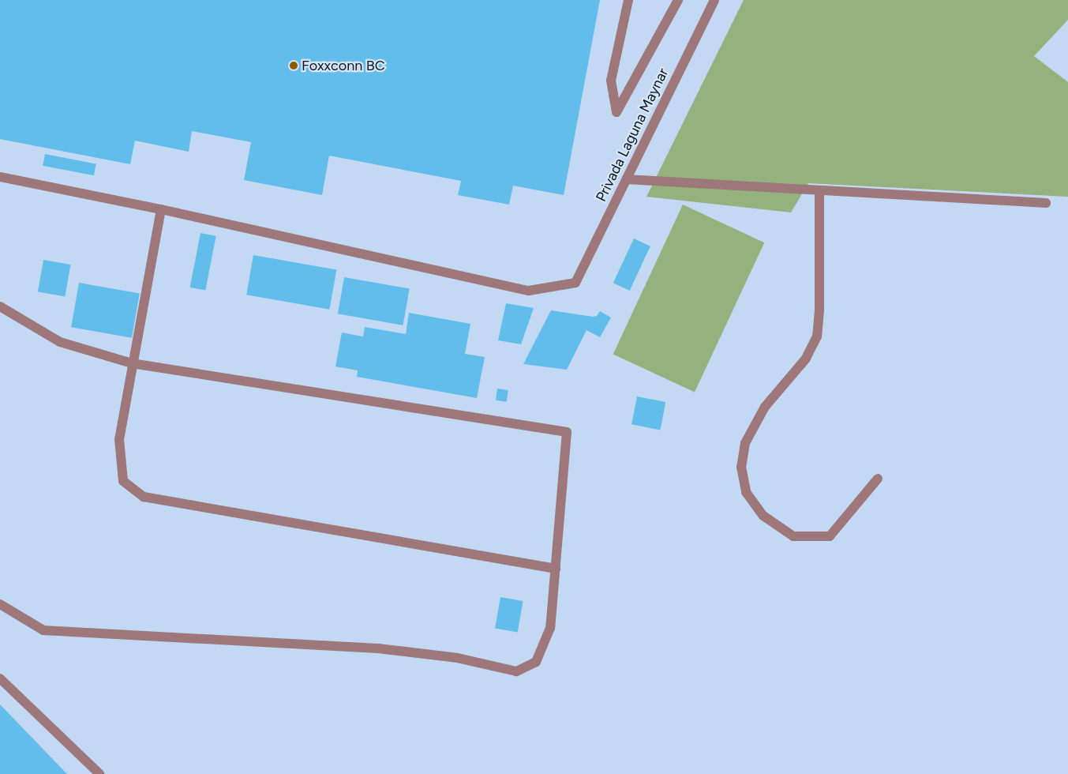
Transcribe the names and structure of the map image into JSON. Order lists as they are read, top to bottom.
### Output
{
  "streets": {
    "lane": ["Privada Laguna Maynar"]
  },
  "places": ["Foxxconn BC"]
}
